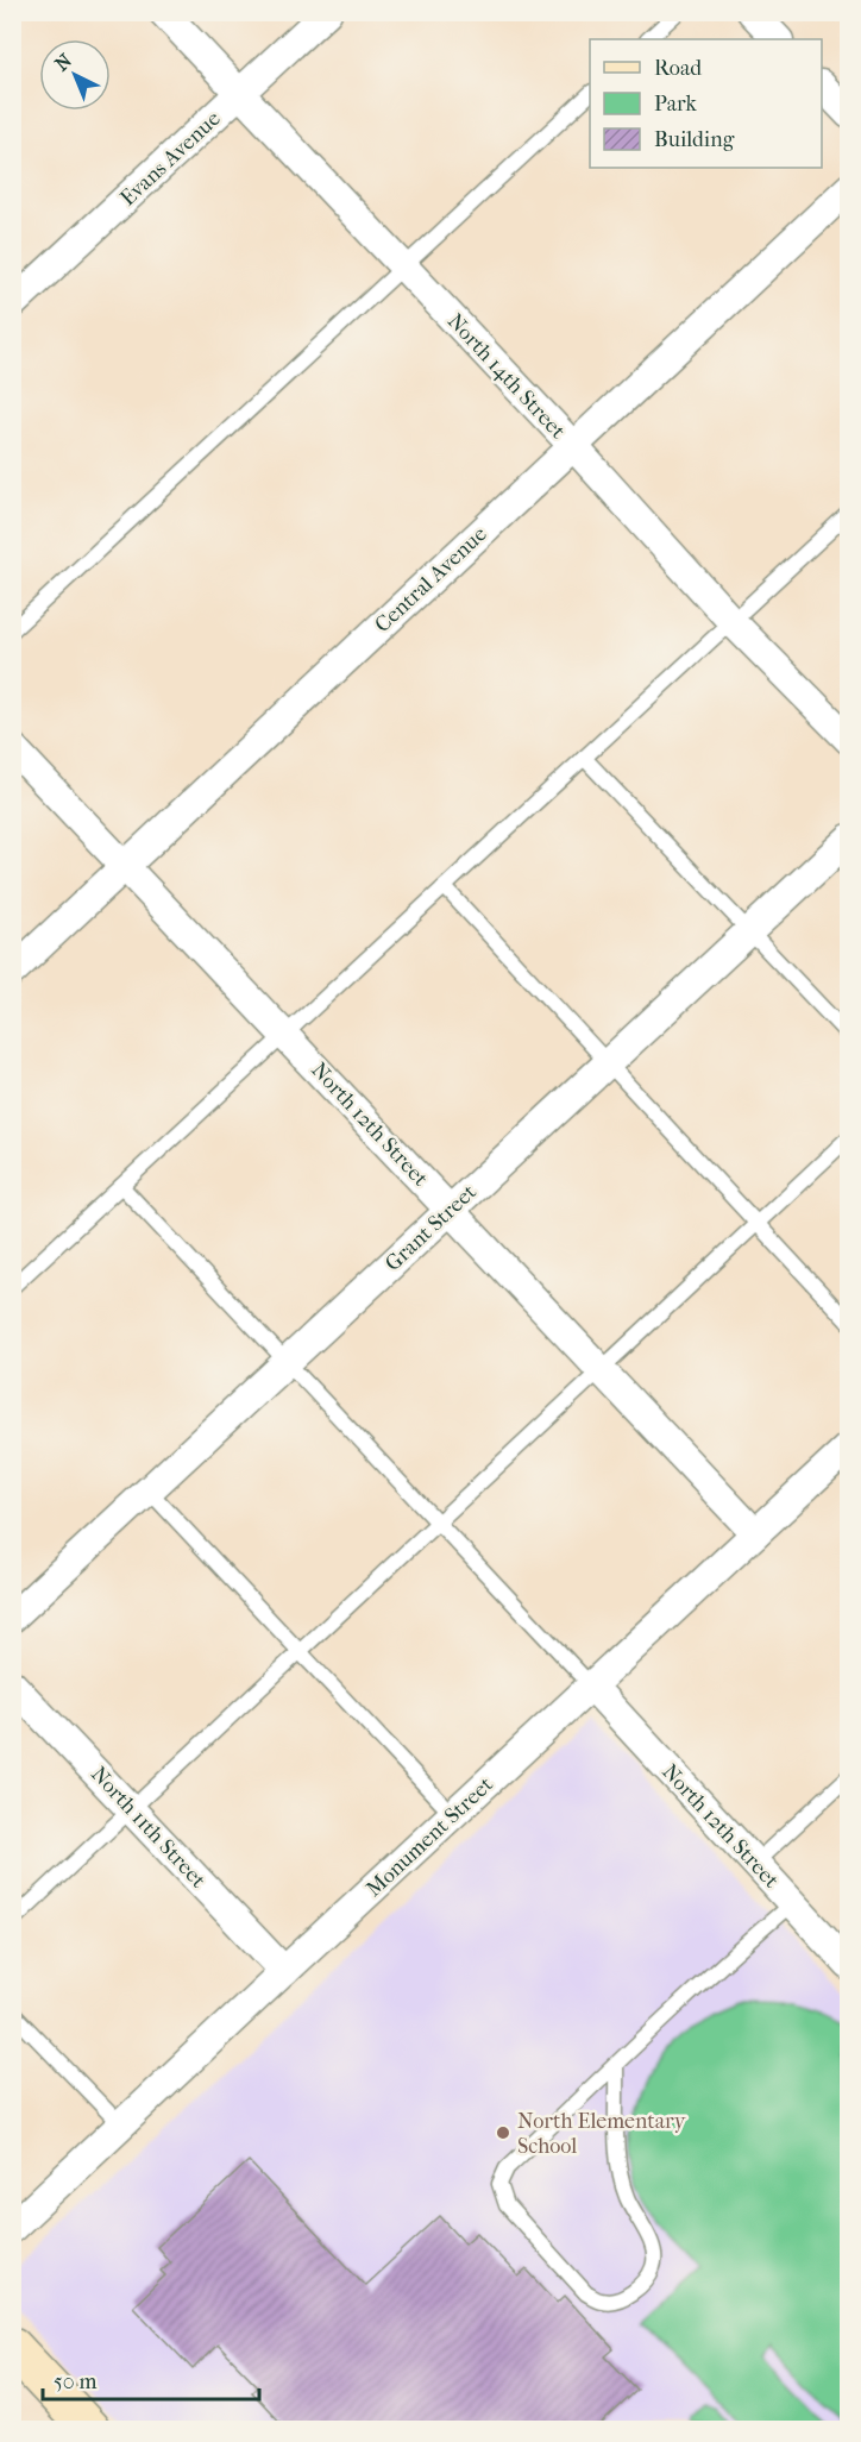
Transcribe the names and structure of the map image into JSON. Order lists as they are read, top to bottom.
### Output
{
  "streets": {
    "street": [
      "Evans Avenue",
      "North 14th Street",
      "Central Avenue",
      "North 12th Street",
      "Grant Street",
      "North 11th Street",
      "Monument Street"
    ]
  },
  "crossings": [
    ["Evans Avenue", "North 14th Street"],
    ["North 14th Street", "Central Avenue"],
    ["Central Avenue", "North 12th Street"],
    ["North 12th Street", "Grant Street"],
    ["North 12th Street", "Monument Street"],
    ["North 11th Street", "Monument Street"]
  ],
  "places": ["North Elementary School"],
  "legend": ["Road", "Park", "Building"],
  "scale_bar": "50 m",
  "north": "top left"
}
